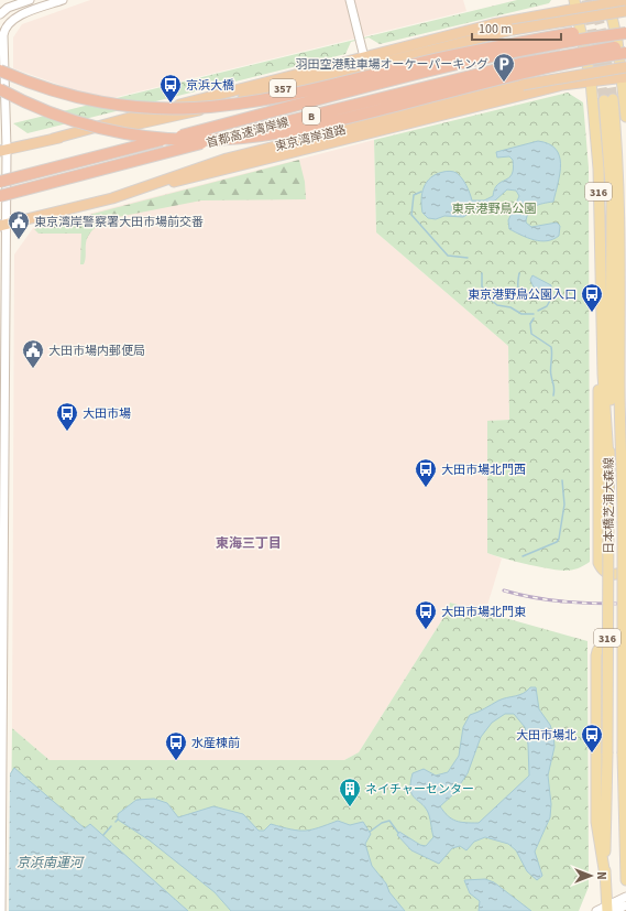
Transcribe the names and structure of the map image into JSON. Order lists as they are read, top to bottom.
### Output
{
  "streets": {
    "highway": [
      "357",
      "B",
      "首都高速湾岸線",
      "東京湾岸道路"
    ],
    "main road": ["316", "日本橋芝浦大森線"]
  },
  "crossings": [
    ["316", "日本橋芝浦大森線"]
  ],
  "districts": ["東海三丁目"],
  "water": ["京浜南運河"],
  "parks": ["東京港野鳥公園"],
  "places": {
    "parking": ["羽田空港駐車場オーケーパーキング"],
    "bus stop": [
      "京浜大橋",
      "東京港野鳥公園入口",
      "大田市場",
      "大田市場北門西",
      "大田市場北門東",
      "大田市場北",
      "水産棟前"
    ],
    "public building": ["東京湾岸警察署大田市場前交番", "大田市場内郵便局"],
    "building": ["ネイチャーセンター"]
  },
  "scale_bar": "100 m",
  "north": "right"
}
